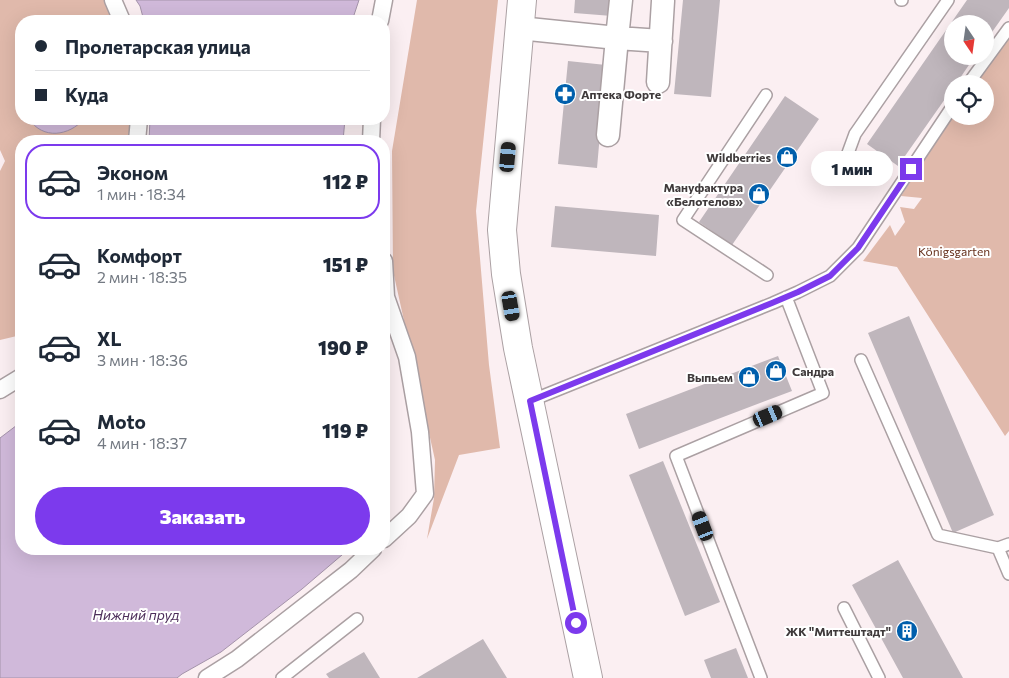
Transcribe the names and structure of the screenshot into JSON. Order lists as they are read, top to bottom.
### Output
{
  "water": ["Нижний пруд"],
  "parks": ["Königsgarten"],
  "places": {
    "pharmacy": ["Аптека Форте"],
    "shop": [
      "Wildberries",
      "Мануфактура «Белотелов»",
      "Сандра",
      "Выпьем"
    ],
    "building": ["ЖК \"Миттештадт\""]
  },
  "north": "bottom",
  "page": {
    "banner": ["Пролетарская улица", "Куда"],
    "list": [
      {
        "name": "Эконом",
        "note": "1 мин · 18:34",
        "value": "112 ₽"
      },
      {
        "name": "Комфорт",
        "note": "2 мин · 18:35",
        "value": "151 ₽"
      },
      {
        "name": "XL",
        "note": "3 мин · 18:36",
        "value": "190 ₽"
      },
      {
        "name": "Moto",
        "note": "4 мин · 18:37",
        "value": "119 ₽"
      }
    ],
    "bubble": "1 мин",
    "buttons": "Заказать"
  }
}
